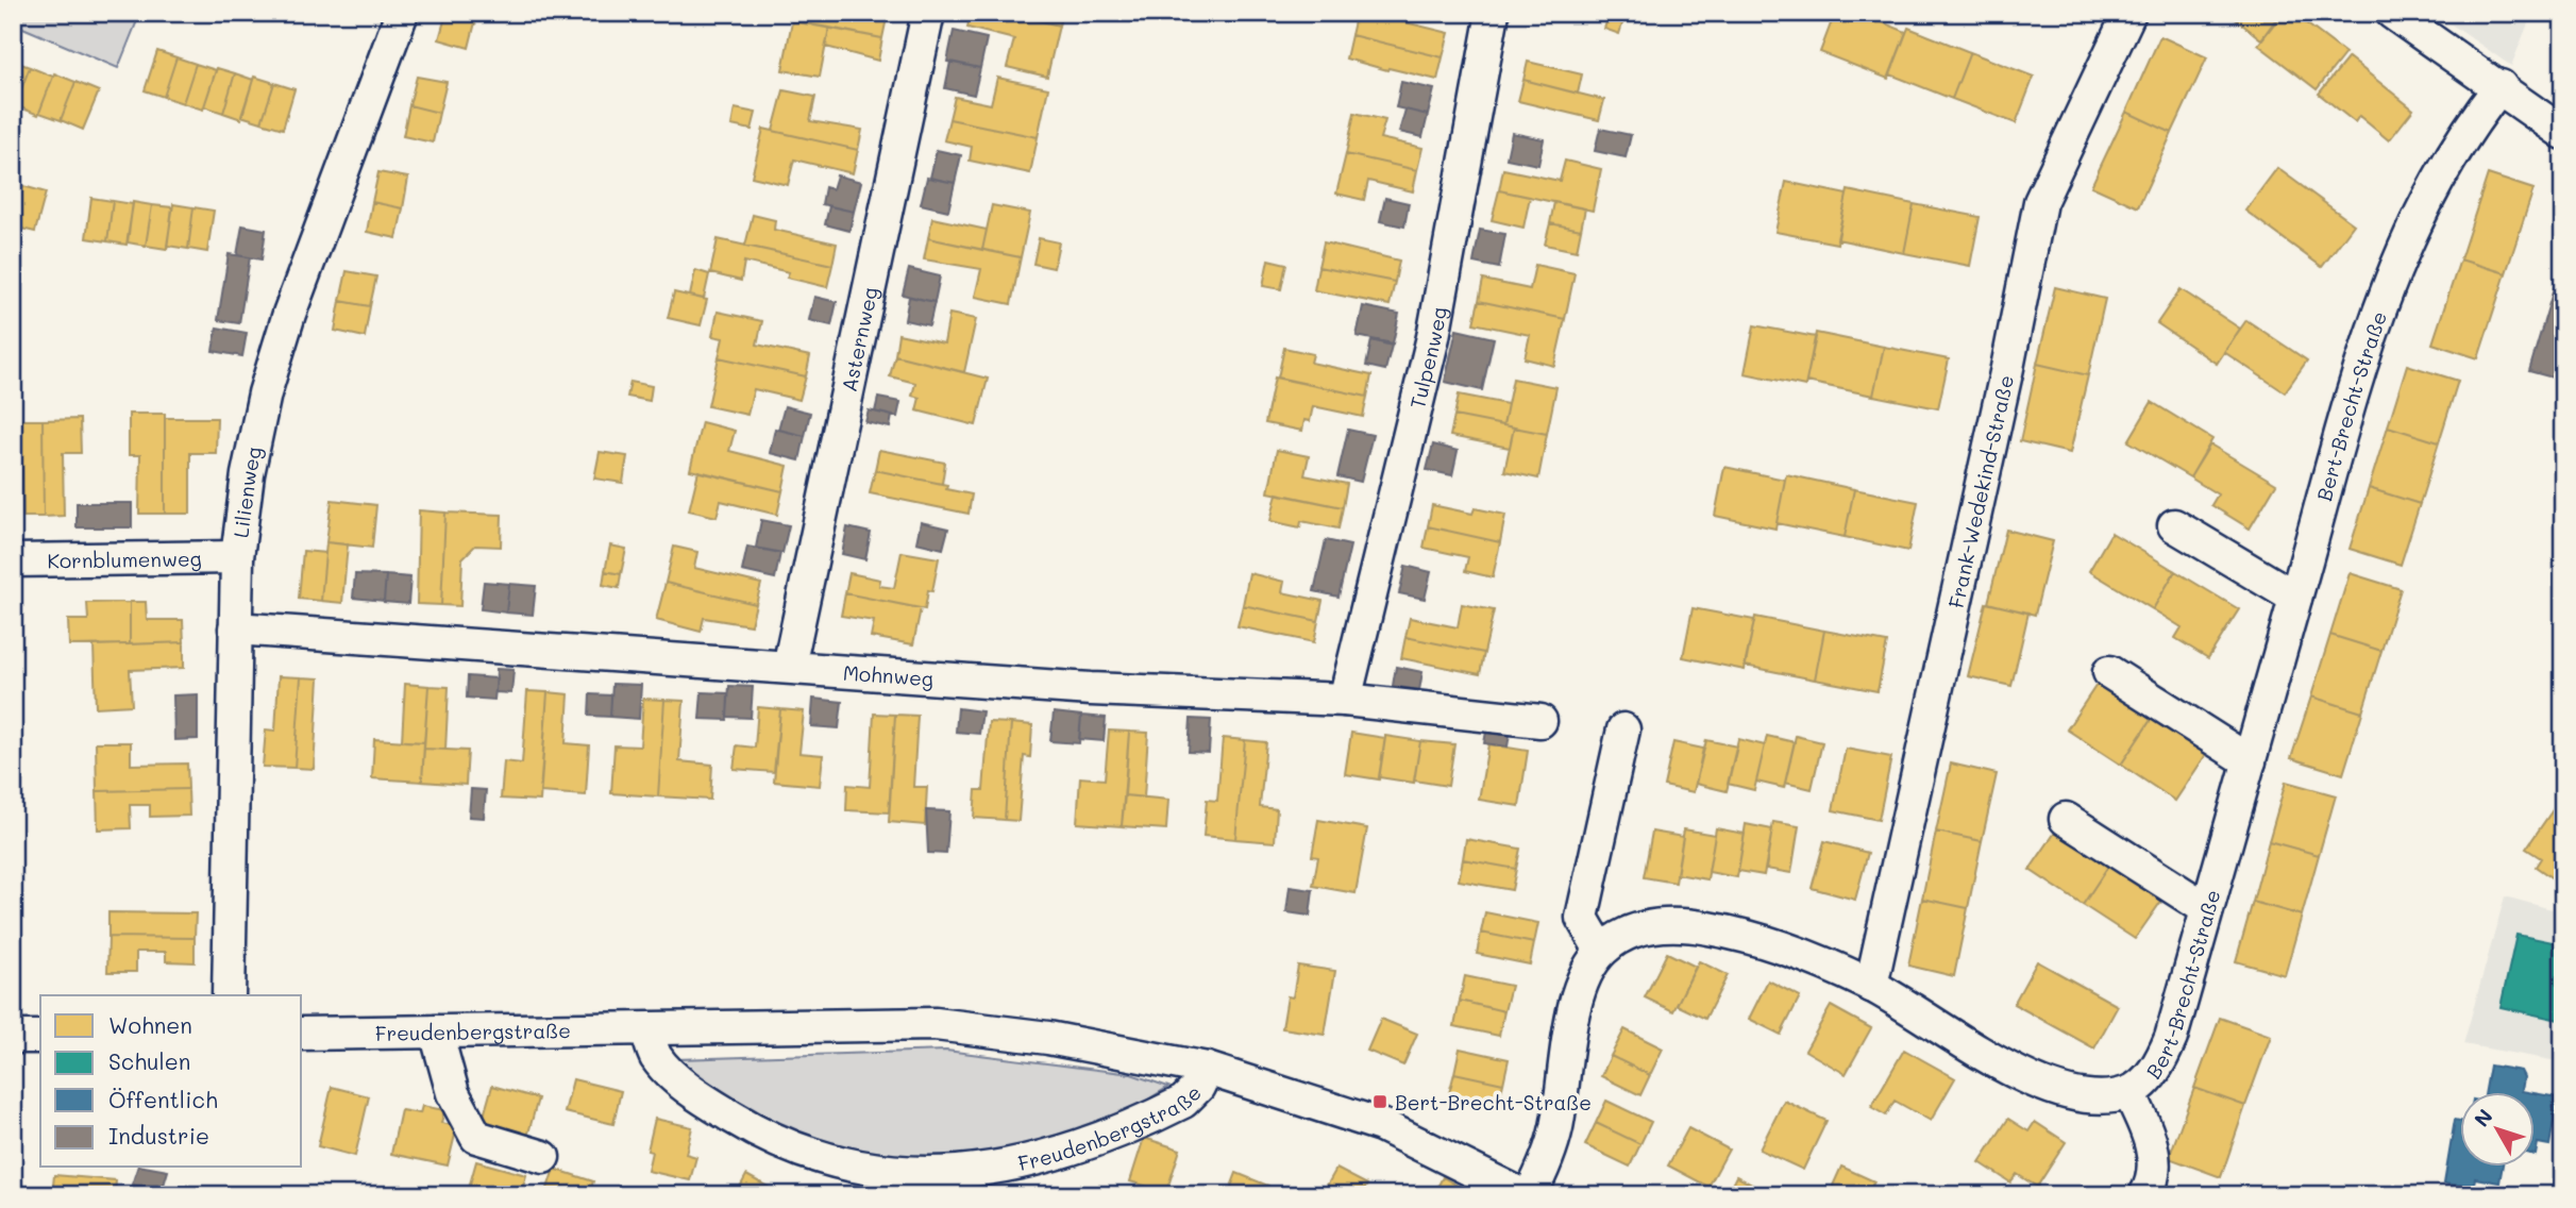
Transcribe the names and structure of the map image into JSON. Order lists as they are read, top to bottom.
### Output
{
  "streets": {
    "street": [
      "Asternweg",
      "Tulpenweg",
      "Bert-Brecht-Straße",
      "Frank-Wedekind-Straße",
      "Lilienweg",
      "Kornblumenweg",
      "Mohnweg",
      "Freudenbergstraße"
    ]
  },
  "crossings": [
    ["Asternweg", "Mohnweg"],
    ["Tulpenweg", "Mohnweg"],
    ["Bert-Brecht-Straße", "Frank-Wedekind-Straße"],
    ["Lilienweg", "Kornblumenweg"],
    ["Lilienweg", "Mohnweg"]
  ],
  "places": {
    "transit": ["Bert-Brecht-Straße"]
  },
  "legend": [
    "Wohnen",
    "Schulen",
    "Öffentlich",
    "Industrie"
  ],
  "north": "top left"
}
